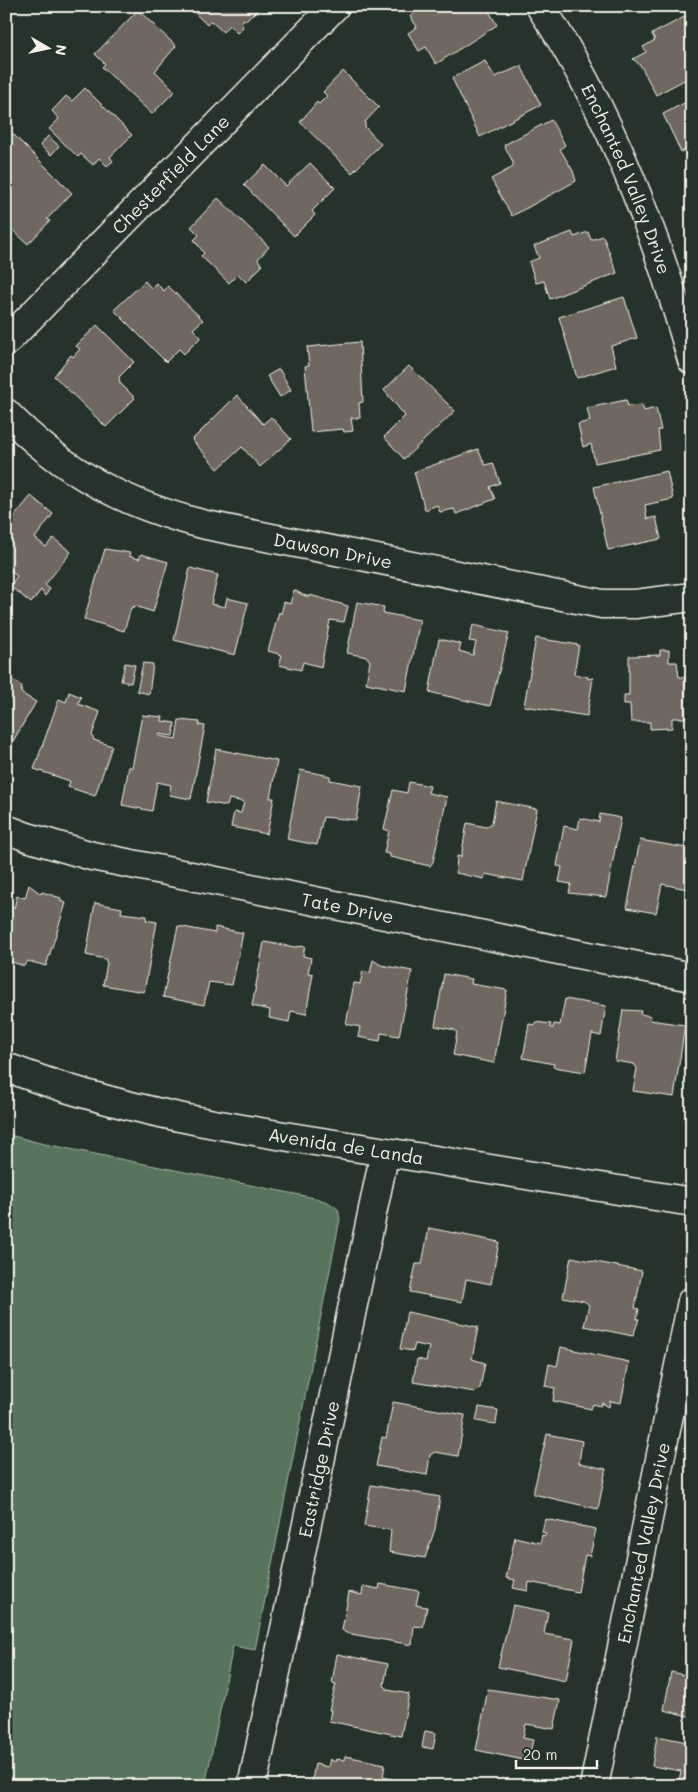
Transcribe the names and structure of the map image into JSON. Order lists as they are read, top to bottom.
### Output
{
  "streets": {
    "street": [
      "Chesterfield Lane",
      "Enchanted Valley Drive",
      "Dawson Drive",
      "Tate Drive",
      "Avenida de Landa",
      "Eastridge Drive"
    ]
  },
  "crossings": [
    ["Avenida de Landa", "Eastridge Drive"]
  ],
  "scale_bar": "20 m",
  "north": "right"
}
